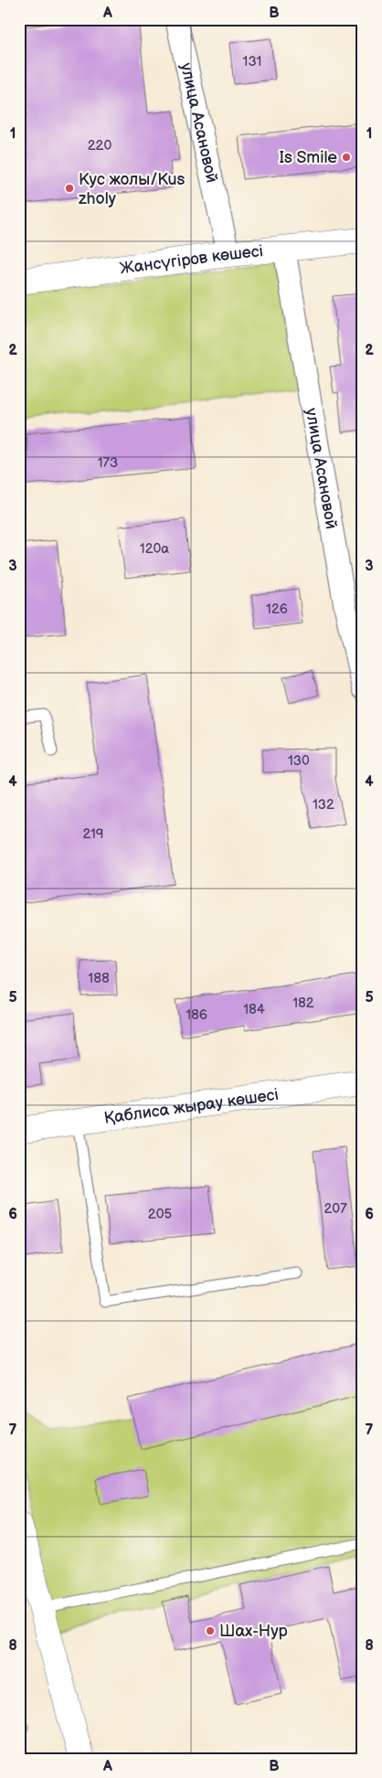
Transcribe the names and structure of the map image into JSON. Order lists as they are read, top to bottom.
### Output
{
  "streets": {
    "street": ["улица Асановой", "Жансүгіров көшесі", "Қаблиса жырау көшесі"]
  },
  "crossings": [
    ["улица Асановой", "Жансүгіров көшесі"]
  ],
  "places": ["Is Smile", "Кус жолы/Kus zholy", "Шах-Нур"],
  "house_numbers": [
    "131",
    "220",
    "173",
    "120а",
    "126",
    "130",
    "132",
    "219",
    "188",
    "182",
    "184",
    "186",
    "207",
    "205"
  ],
  "grid": {
    "columns": ["A", "B"],
    "rows": [
      "1",
      "2",
      "3",
      "4",
      "5",
      "6",
      "7",
      "8"
    ]
  }
}
